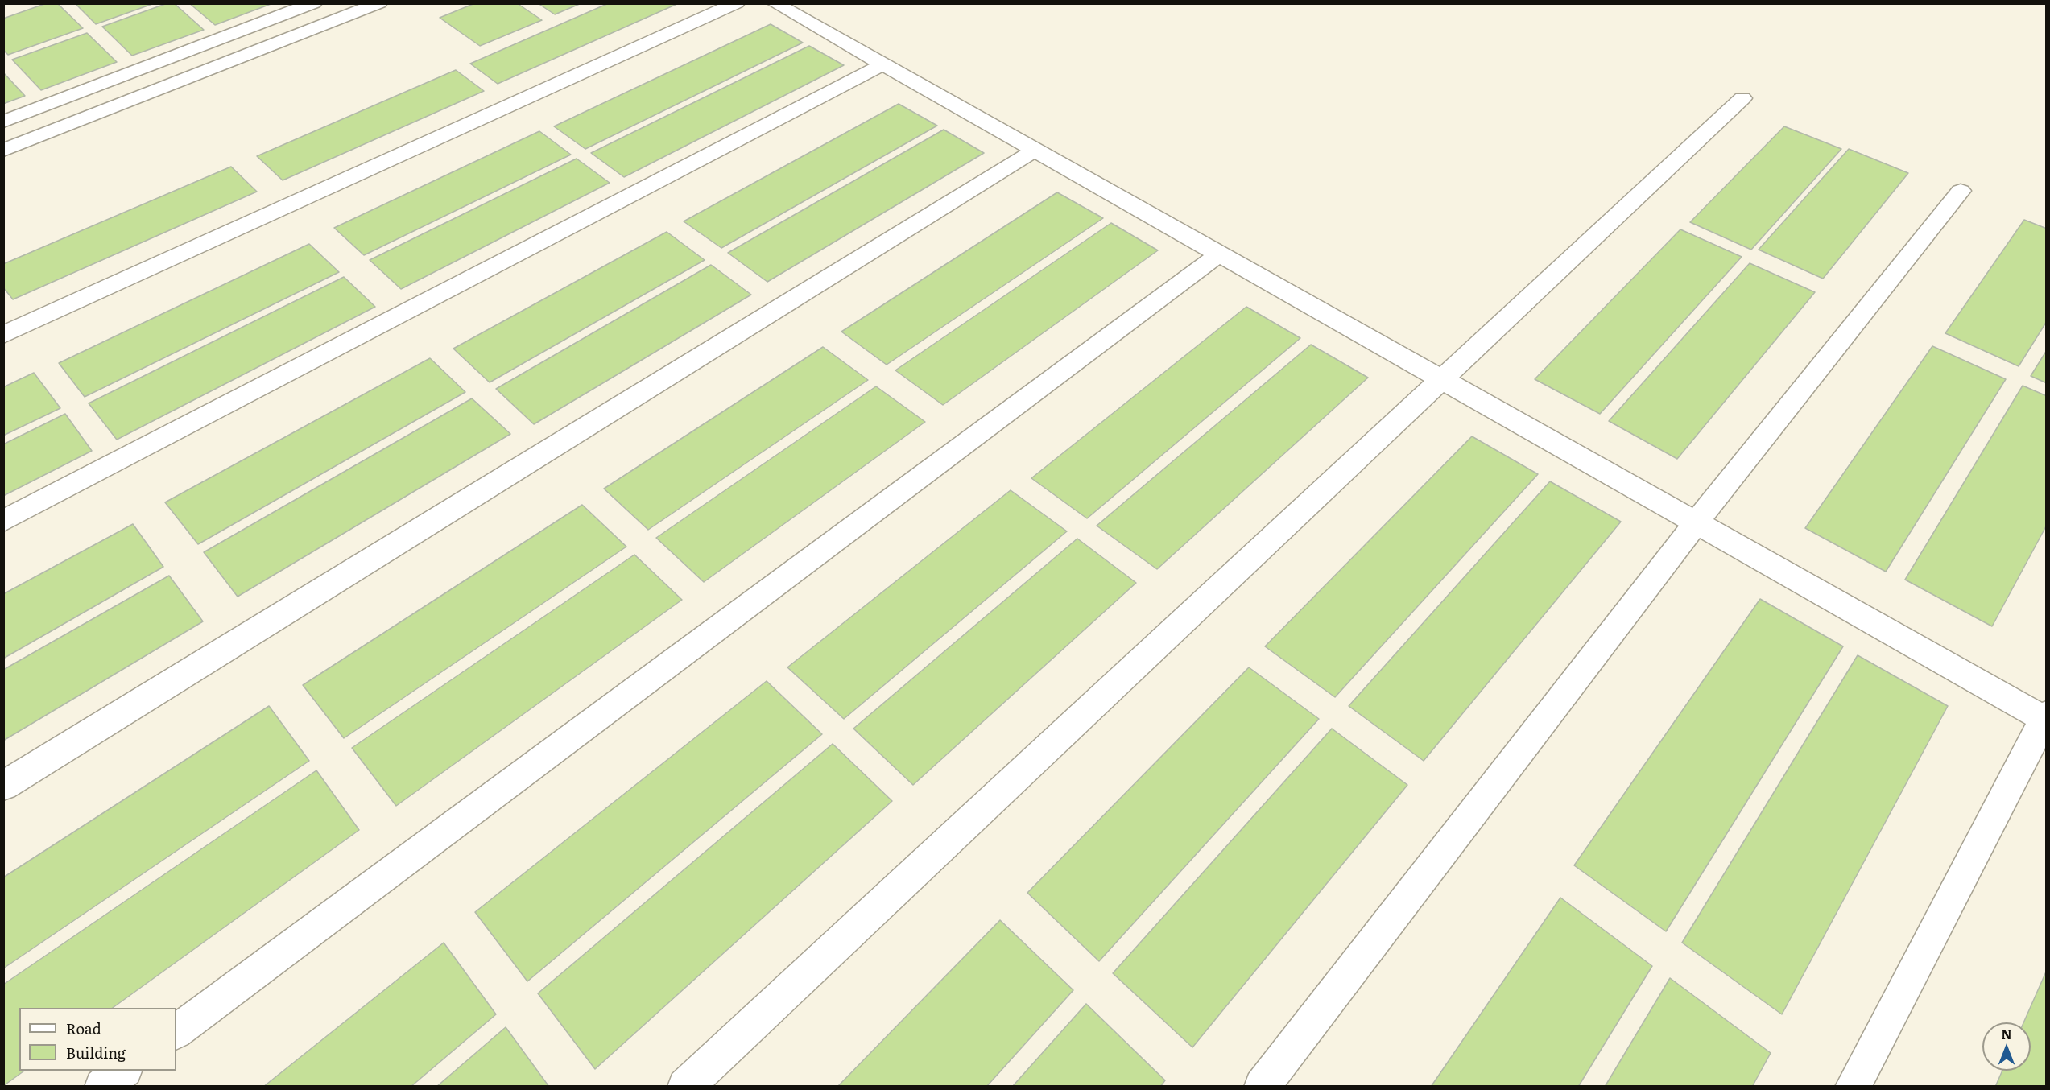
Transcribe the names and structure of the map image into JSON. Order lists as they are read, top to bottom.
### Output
{
  "legend": ["Road", "Building"],
  "north": "top"
}
